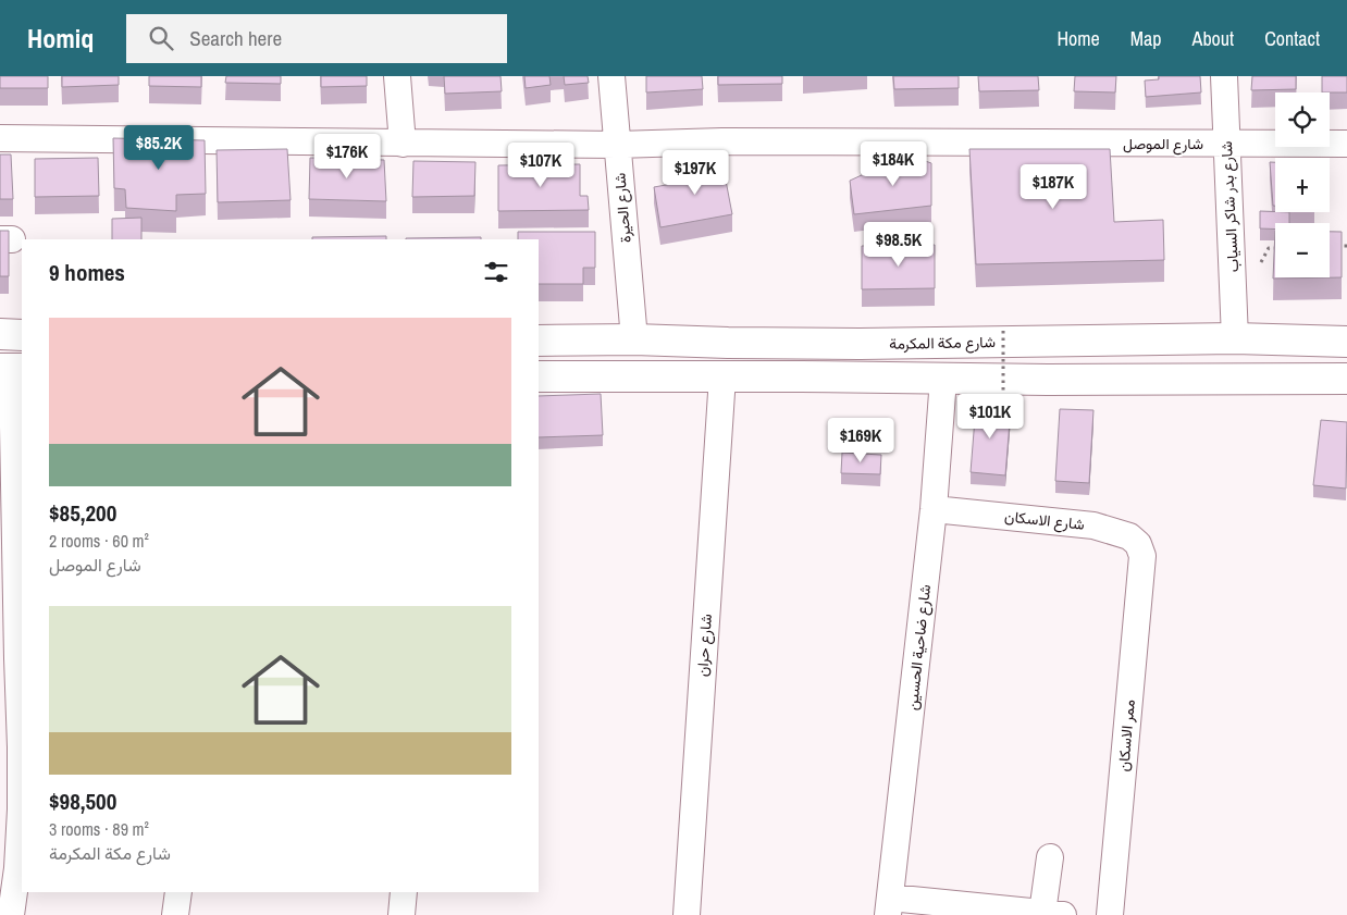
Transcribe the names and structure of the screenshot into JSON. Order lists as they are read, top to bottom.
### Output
{
  "streets": {
    "main road": ["شارع مكة المكرمة"],
    "street": [
      "شارع الموصل",
      "شارع بدر شاكر السياب",
      "شارع الحيرة",
      "شارع الاسكان",
      "شارع حران",
      "شارع ضاحية الحسين",
      "ممر الاسكان"
    ]
  },
  "crossings": [
    ["شارع الموصل", "شارع بدر شاكر السياب"],
    ["شارع الموصل", "شارع الحيرة"],
    ["شارع بدر شاكر السياب", "شارع مكة المكرمة"],
    ["شارع الحيرة", "شارع مكة المكرمة"],
    ["شارع الاسكان", "شارع ضاحية الحسين"],
    ["شارع الاسكان", "ممر الاسكان"]
  ],
  "page": {
    "header": "Homiq",
    "search": "Search here",
    "nav": [
      "Home",
      "Map",
      "About",
      "Contact"
    ],
    "map_buttons": ["+", "−"],
    "price": [
      "$85.2K",
      "$176K",
      "$184K",
      "$107K",
      "$197K",
      "$187K",
      "$98.5K",
      "$101K",
      "$169K"
    ],
    "heading": "9 homes",
    "list": [
      {
        "name": "$85,200",
        "note": "2 rooms · 60 m² · شارع الموصل"
      },
      {
        "name": "$98,500",
        "note": "3 rooms · 89 m² · شارع مكة المكرمة"
      }
    ]
  }
}
